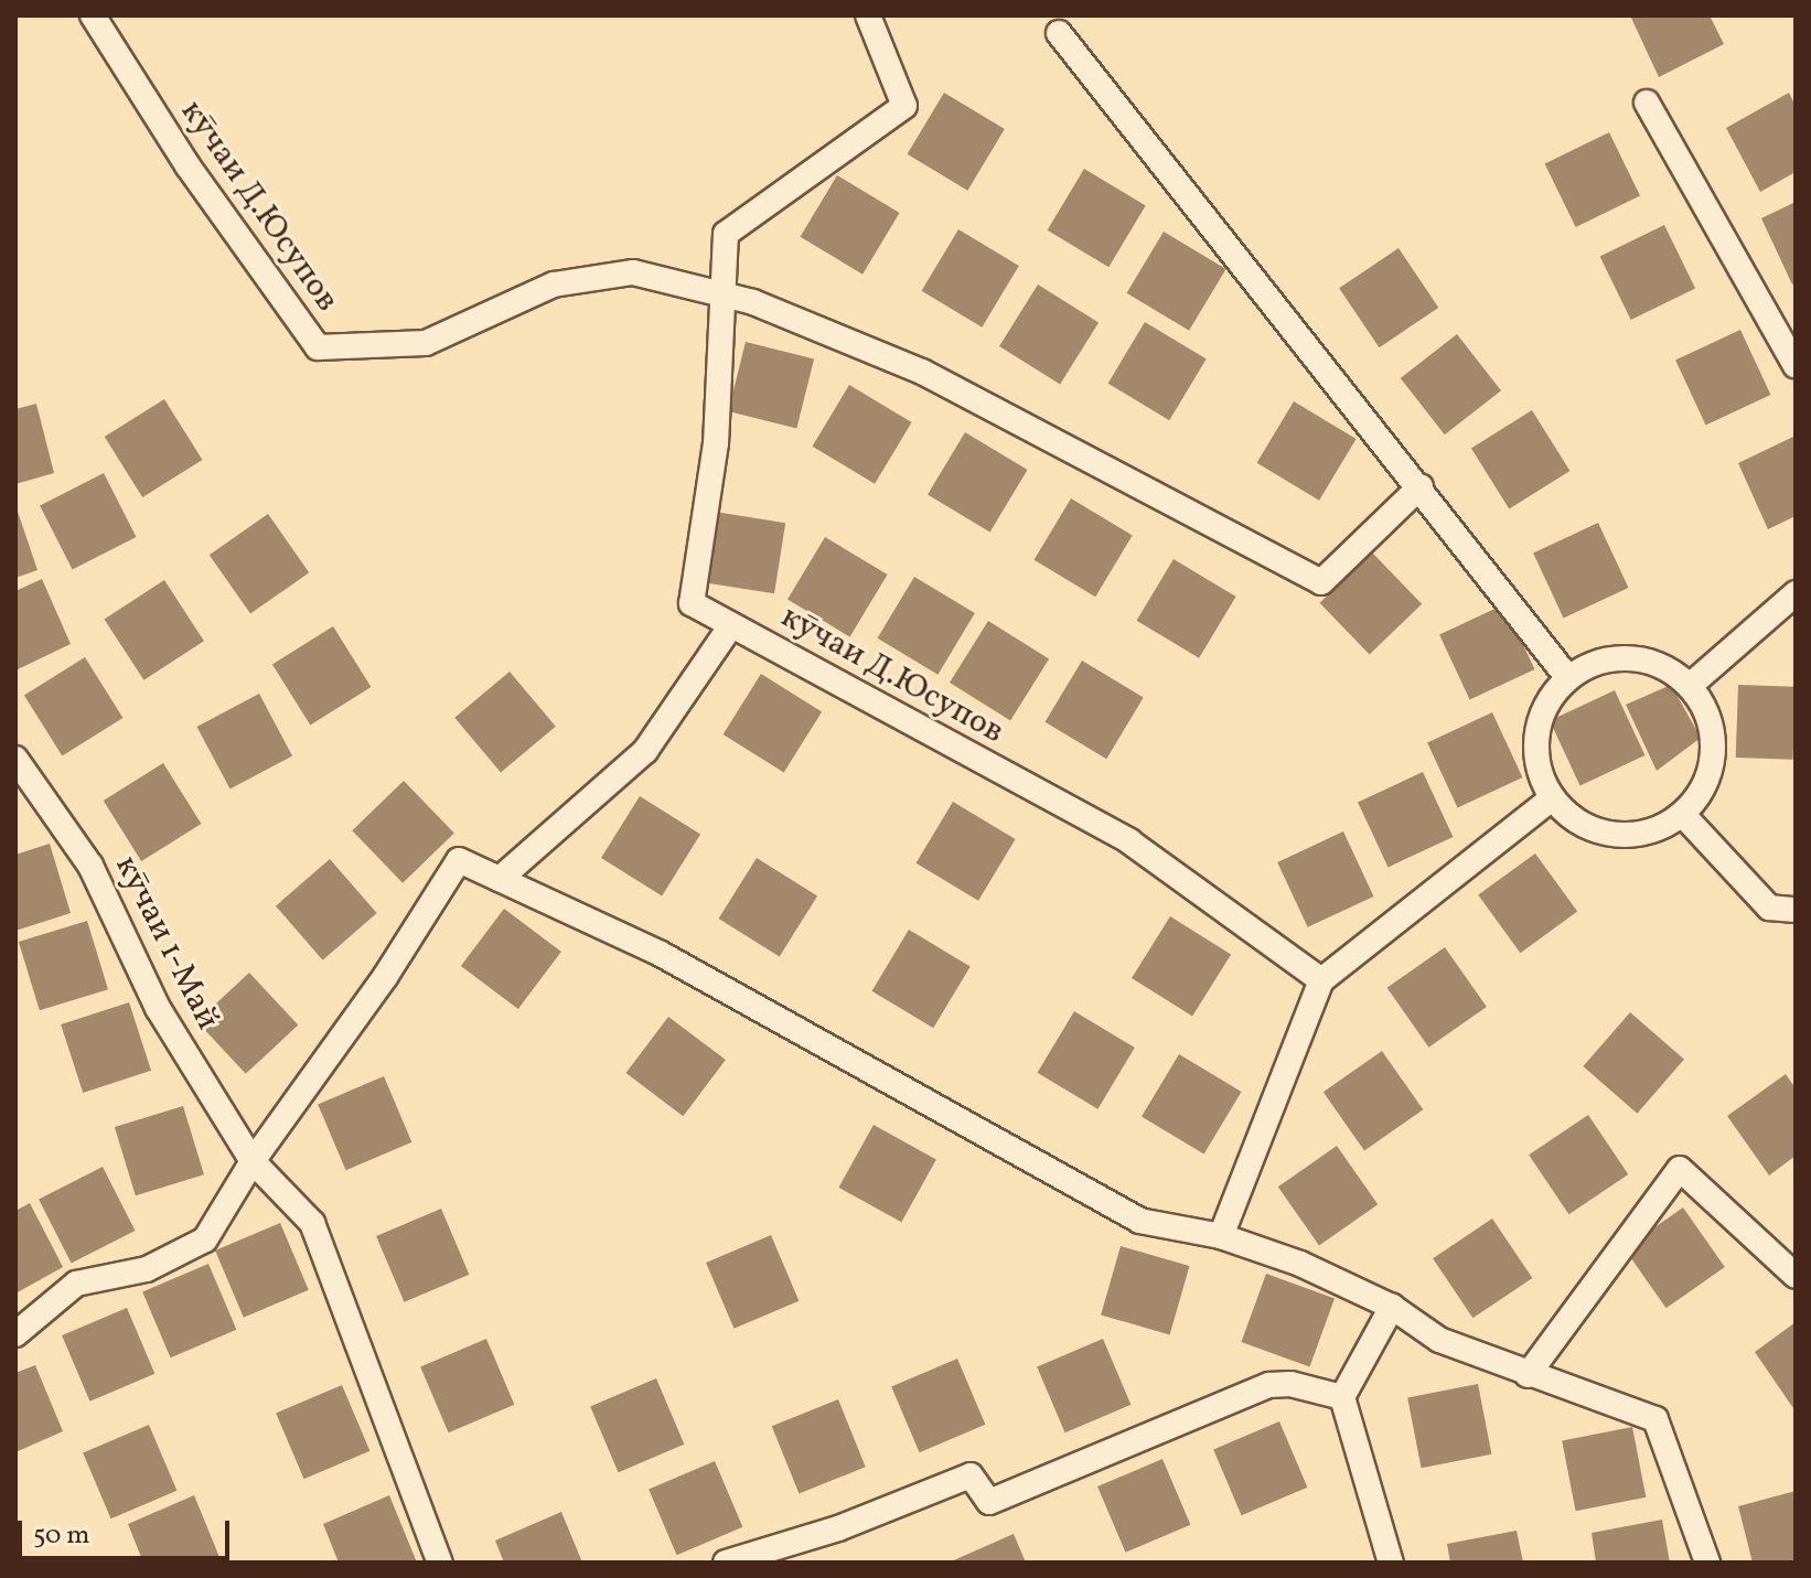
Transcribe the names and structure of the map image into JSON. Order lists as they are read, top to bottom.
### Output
{
  "streets": {
    "street": ["кӯчаи Д.Юсупов", "кӯчаи 1-Май"]
  },
  "scale_bar": "50 m"
}
